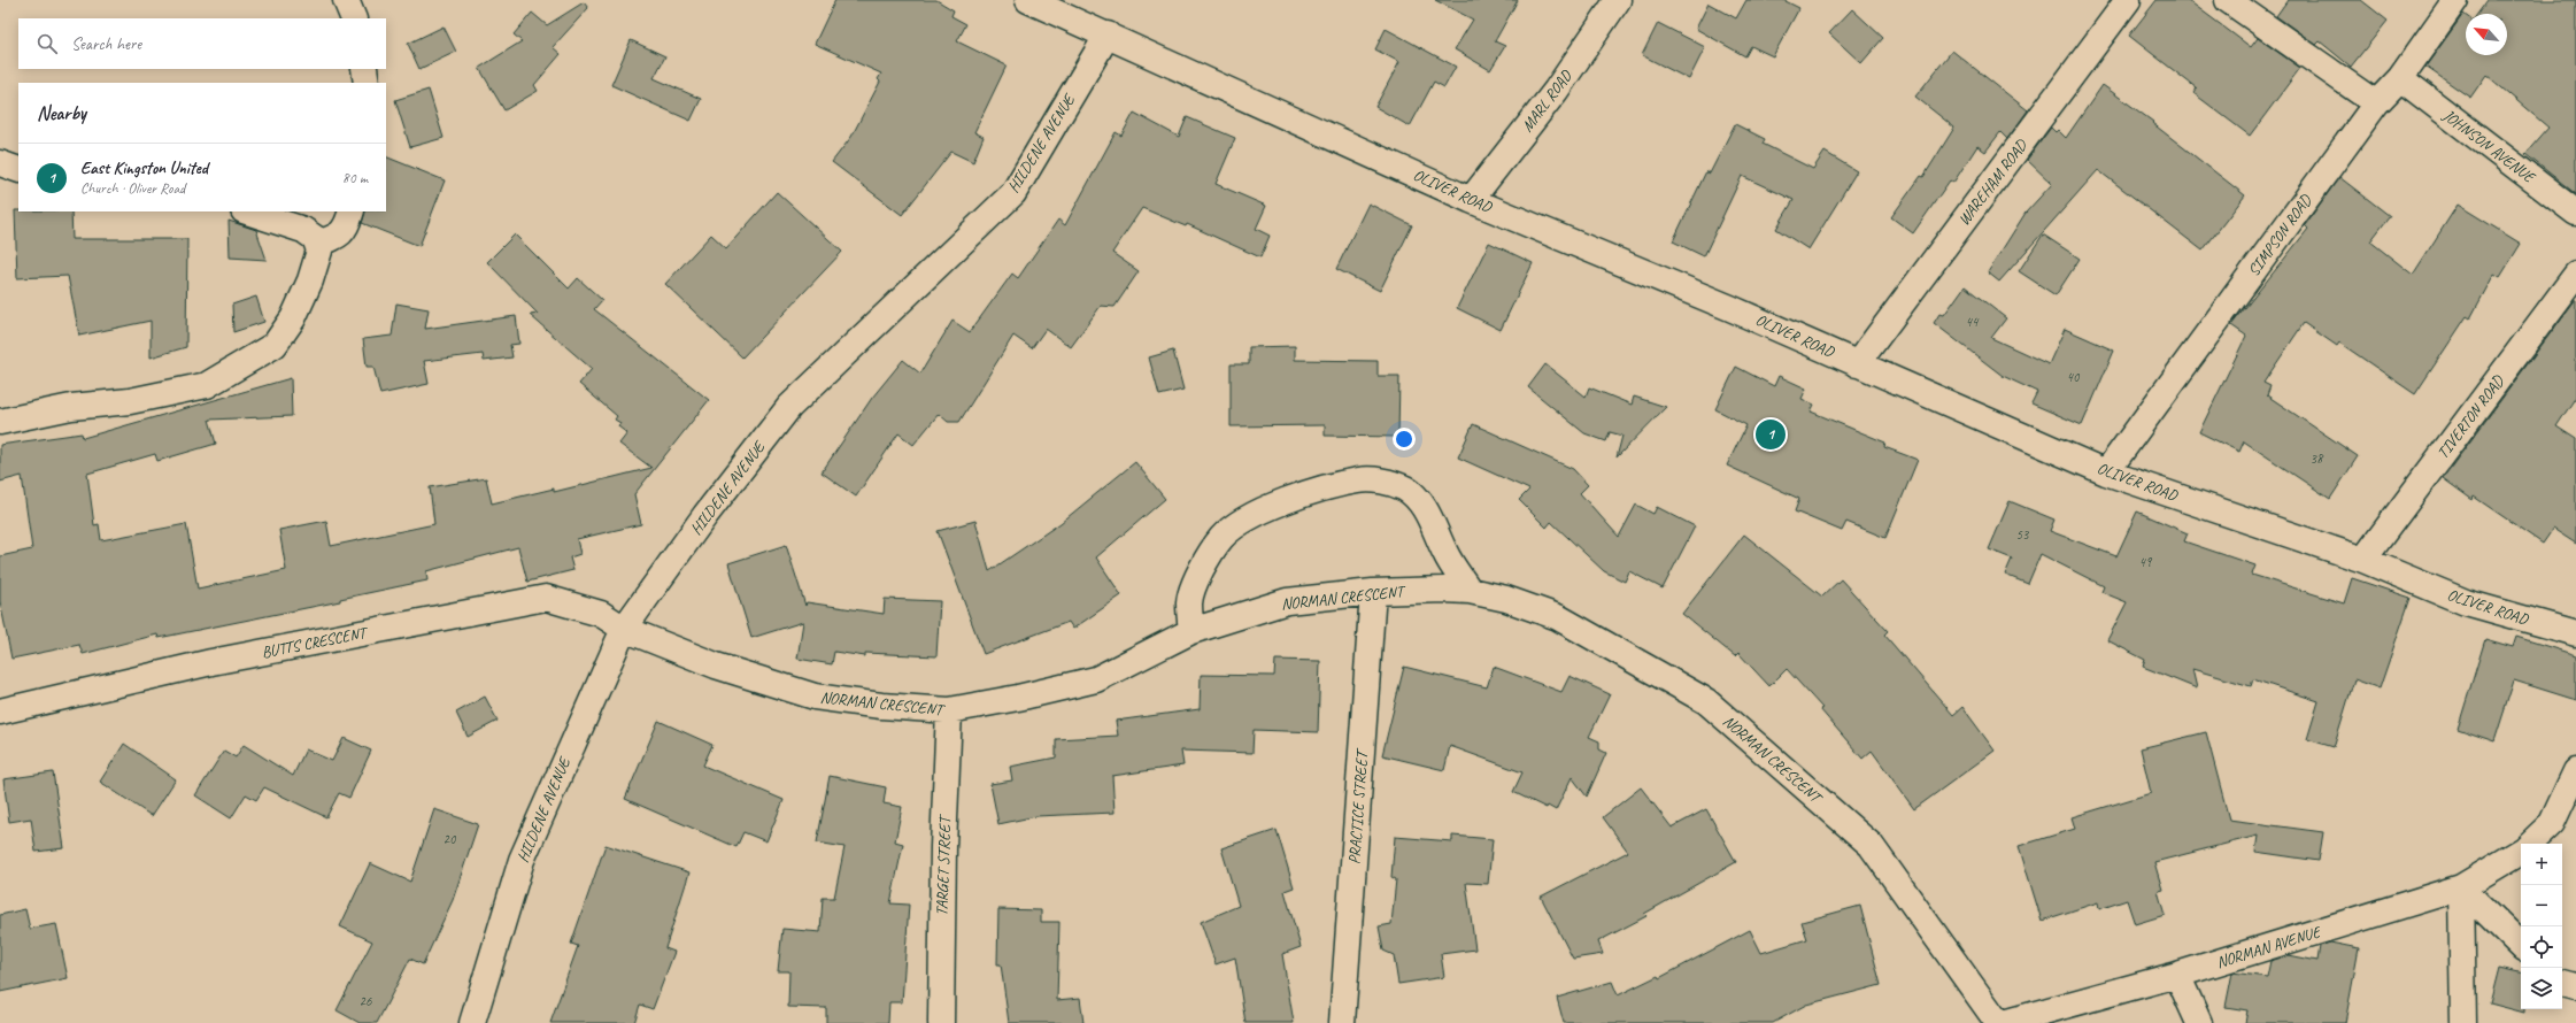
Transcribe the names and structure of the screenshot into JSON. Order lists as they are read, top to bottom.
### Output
{
  "streets": {
    "street": [
      "MARL ROAD",
      "HILDENE AVENUE",
      "JOHNSON AVENUE",
      "WAREHAM ROAD",
      "OLIVER ROAD",
      "SIMPSON ROAD",
      "TIVERTON ROAD",
      "NORMAN CRESCENT",
      "BUTTS CRESCENT",
      "PRACTICE STREET",
      "TARGET STREET",
      "NORMAN AVENUE"
    ]
  },
  "crossings": [
    ["MARL ROAD", "OLIVER ROAD"],
    ["HILDENE AVENUE", "OLIVER ROAD"],
    ["HILDENE AVENUE", "NORMAN CRESCENT"],
    ["HILDENE AVENUE", "BUTTS CRESCENT"],
    ["JOHNSON AVENUE", "SIMPSON ROAD"],
    ["WAREHAM ROAD", "OLIVER ROAD"],
    ["OLIVER ROAD", "SIMPSON ROAD"],
    ["OLIVER ROAD", "TIVERTON ROAD"],
    ["NORMAN CRESCENT", "BUTTS CRESCENT"],
    ["NORMAN CRESCENT", "PRACTICE STREET"],
    ["NORMAN CRESCENT", "TARGET STREET"]
  ],
  "house_numbers": [
    "44",
    "40",
    "38",
    "53",
    "49",
    "20",
    "26"
  ],
  "north": "top left",
  "page": {
    "search": "Search here",
    "heading": "Nearby",
    "list": [
      {
        "mark": "1",
        "name": "East Kingston United",
        "note": "Church · Oliver Road",
        "value": "80 m"
      }
    ],
    "pins": "1",
    "map_buttons": ["+", "−"]
  }
}
